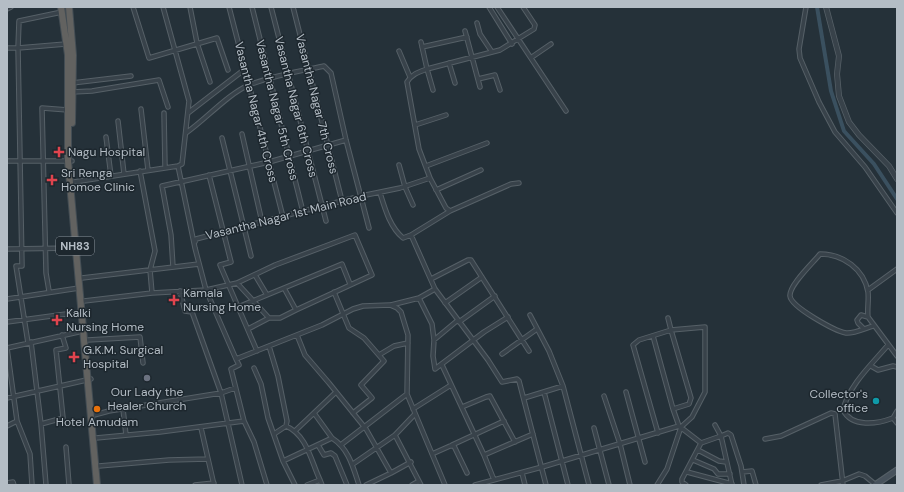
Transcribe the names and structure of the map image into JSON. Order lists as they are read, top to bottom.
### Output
{
  "streets": {
    "highway": ["NH83"],
    "street": [
      "Vasantha Nagar 7th Cross",
      "Vasantha Nagar 6th Cross",
      "Vasantha Nagar 5th Cross",
      "Vasantha Nagar 4th Cross",
      "Vasantha Nagar 1st Main Road"
    ]
  },
  "crossings": [
    ["Vasantha Nagar 7th Cross", "Vasantha Nagar 1st Main Road"],
    ["Vasantha Nagar 6th Cross", "Vasantha Nagar 1st Main Road"],
    ["Vasantha Nagar 5th Cross", "Vasantha Nagar 1st Main Road"],
    ["Vasantha Nagar 4th Cross", "Vasantha Nagar 1st Main Road"]
  ],
  "places": {
    "health": [
      "Nagu Hospital",
      "Sri Renga Homoe Clinic",
      "Kamala Nursing Home",
      "Kalki Nursing Home",
      "G.K.M. Surgical Hospital"
    ],
    "other": ["Our Lady the Healer Church", "Collector's office", "Hotel Amudam"]
  }
}
